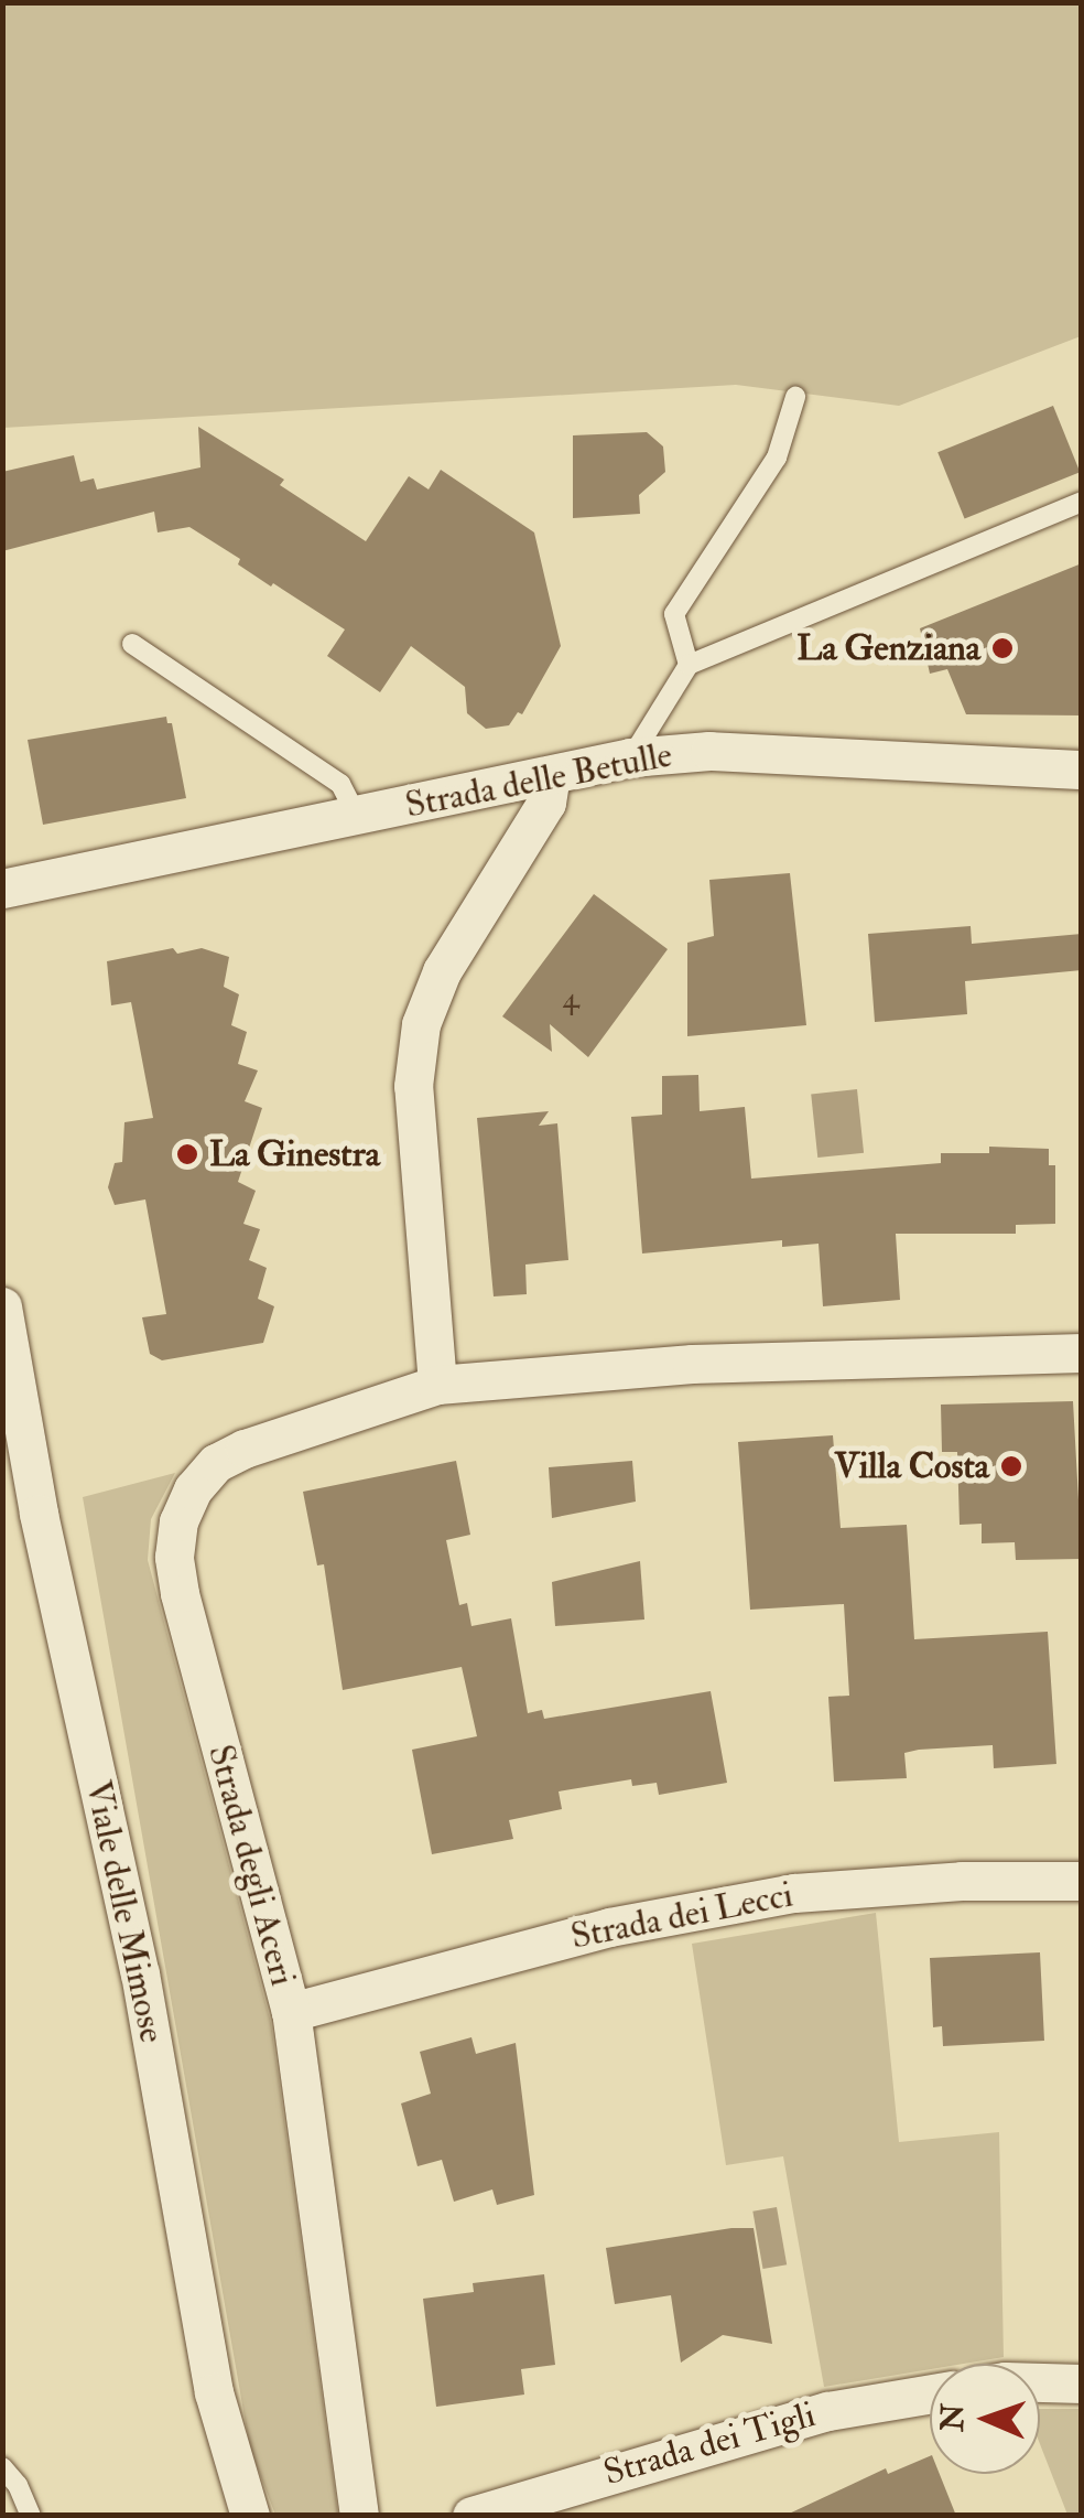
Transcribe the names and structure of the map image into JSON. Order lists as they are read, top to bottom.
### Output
{
  "streets": {
    "street": [
      "Strada delle Betulle",
      "Strada degli Aceri",
      "Viale delle Mimose",
      "Strada dei Lecci",
      "Strada dei Tigli"
    ]
  },
  "crossings": [
    ["Strada degli Aceri", "Strada dei Lecci"]
  ],
  "places": ["La Genziana", "La Ginestra", "Villa Costa"],
  "house_numbers": ["4"],
  "north": "left"
}
